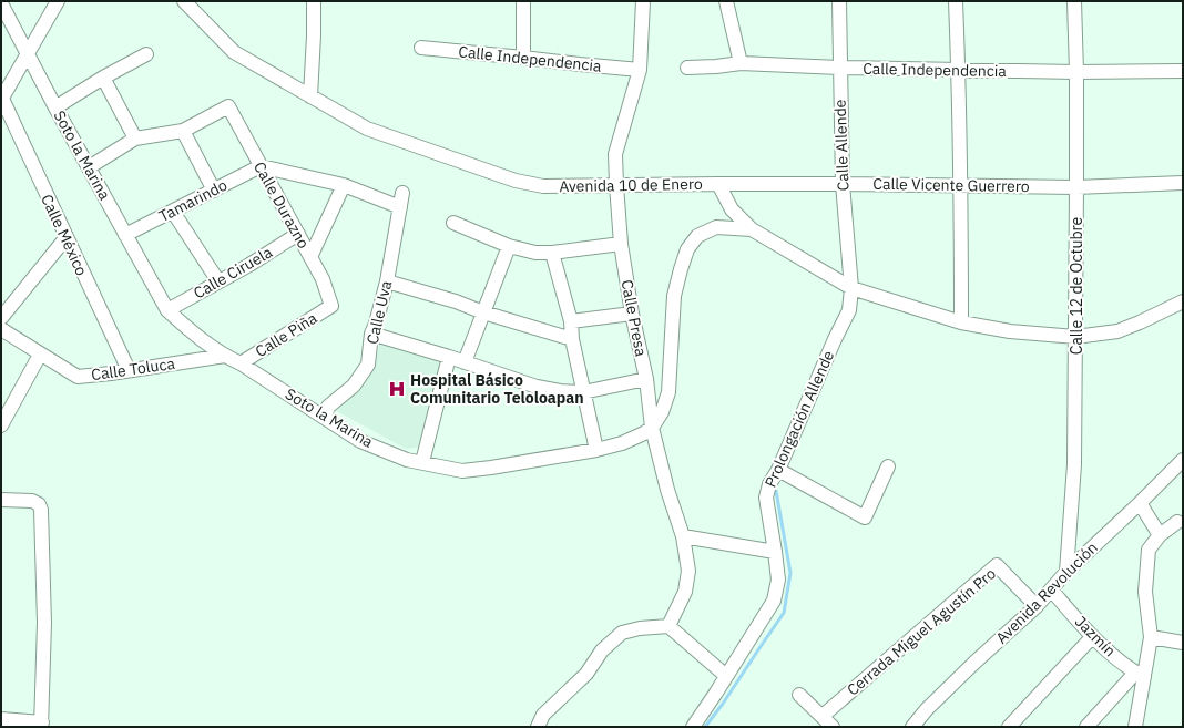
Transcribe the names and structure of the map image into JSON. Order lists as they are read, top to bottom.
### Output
{
  "streets": {
    "street": [
      "Calle Independencia",
      "Calle Allende",
      "Soto la Marina",
      "Avenida 10 de Enero",
      "Calle Vicente Guerrero",
      "Tamarindo",
      "Calle Durazno",
      "Calle México",
      "Calle Ciruela",
      "Calle 12 de Octubre",
      "Calle Uva",
      "Calle Presa",
      "Calle Piña",
      "Calle Toluca",
      "Prolongación Allende",
      "Avenida Revolución",
      "Cerrada Miguel Agustín Pro",
      "Jazmín"
    ]
  },
  "crossings": [
    ["Calle Independencia", "Calle Allende"],
    ["Calle Independencia", "Calle 12 de Octubre"],
    ["Calle Independencia", "Calle Presa"],
    ["Calle Allende", "Avenida 10 de Enero"],
    ["Calle Allende", "Calle Vicente Guerrero"],
    ["Calle Allende", "Prolongación Allende"],
    ["Soto la Marina", "Avenida 10 de Enero"],
    ["Soto la Marina", "Tamarindo"],
    ["Soto la Marina", "Calle Ciruela"],
    ["Soto la Marina", "Calle Uva"],
    ["Soto la Marina", "Calle Presa"],
    ["Soto la Marina", "Calle Piña"],
    ["Soto la Marina", "Calle Toluca"],
    ["Avenida 10 de Enero", "Calle Vicente Guerrero"],
    ["Avenida 10 de Enero", "Calle 12 de Octubre"],
    ["Avenida 10 de Enero", "Calle Presa"],
    ["Avenida 10 de Enero", "Prolongación Allende"],
    ["Calle Vicente Guerrero", "Calle 12 de Octubre"],
    ["Tamarindo", "Calle Durazno"],
    ["Calle Durazno", "Calle Ciruela"],
    ["Calle Durazno", "Calle Piña"],
    ["Calle México", "Calle Toluca"],
    ["Calle 12 de Octubre", "Avenida Revolución"],
    ["Avenida Revolución", "Cerrada Miguel Agustín Pro"],
    ["Avenida Revolución", "Jazmín"]
  ],
  "places": {
    "hospital": ["Hospital Básico Comunitario Teloloapan"]
  }
}
